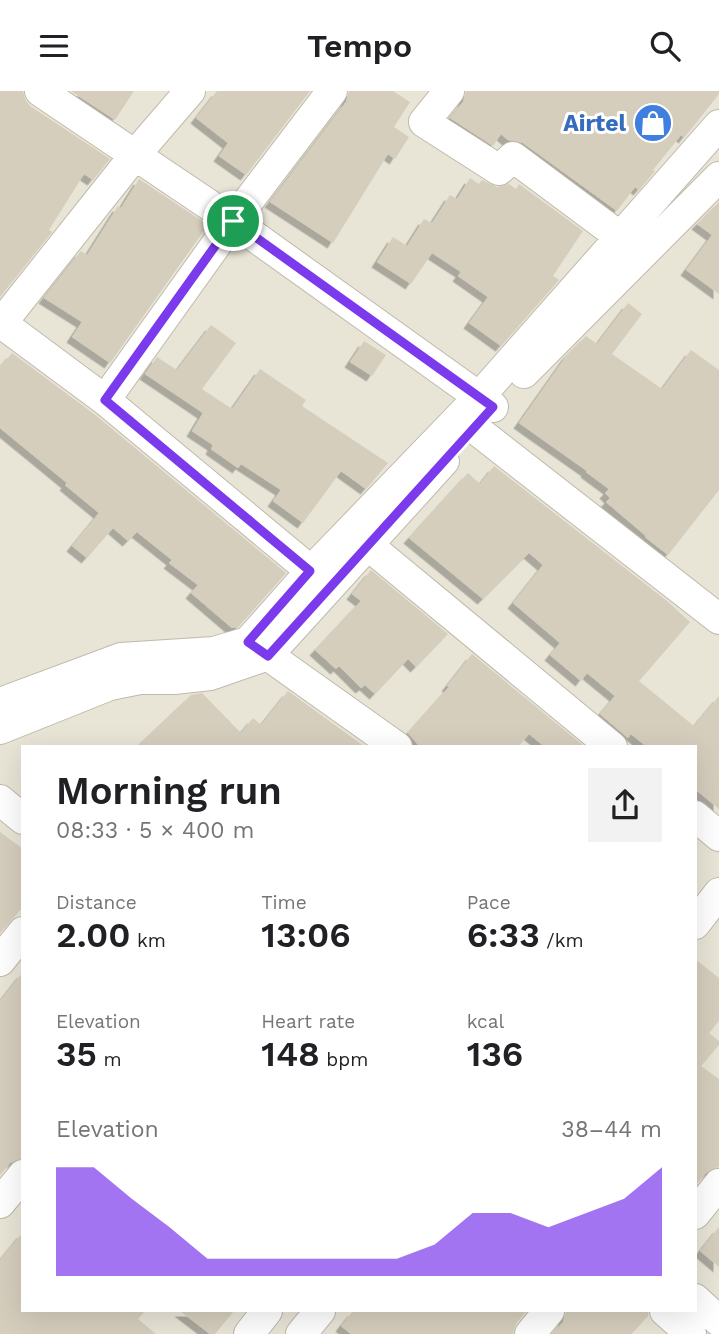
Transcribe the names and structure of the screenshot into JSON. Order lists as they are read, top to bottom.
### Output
{
  "places": {
    "shop": ["Airtel"]
  },
  "page": {
    "header": "Tempo",
    "heading": ["Morning run", "08:33 · 5 × 400 m"],
    "stats": [
      ["Distance", "2.00 km"],
      ["Time", "13:06"],
      ["Pace", "6:33 /km"],
      ["Elevation", "35 m"],
      ["Heart rate", "148 bpm"],
      ["kcal", "136"]
    ],
    "chart": ["Elevation", "38–44 m"]
  }
}
